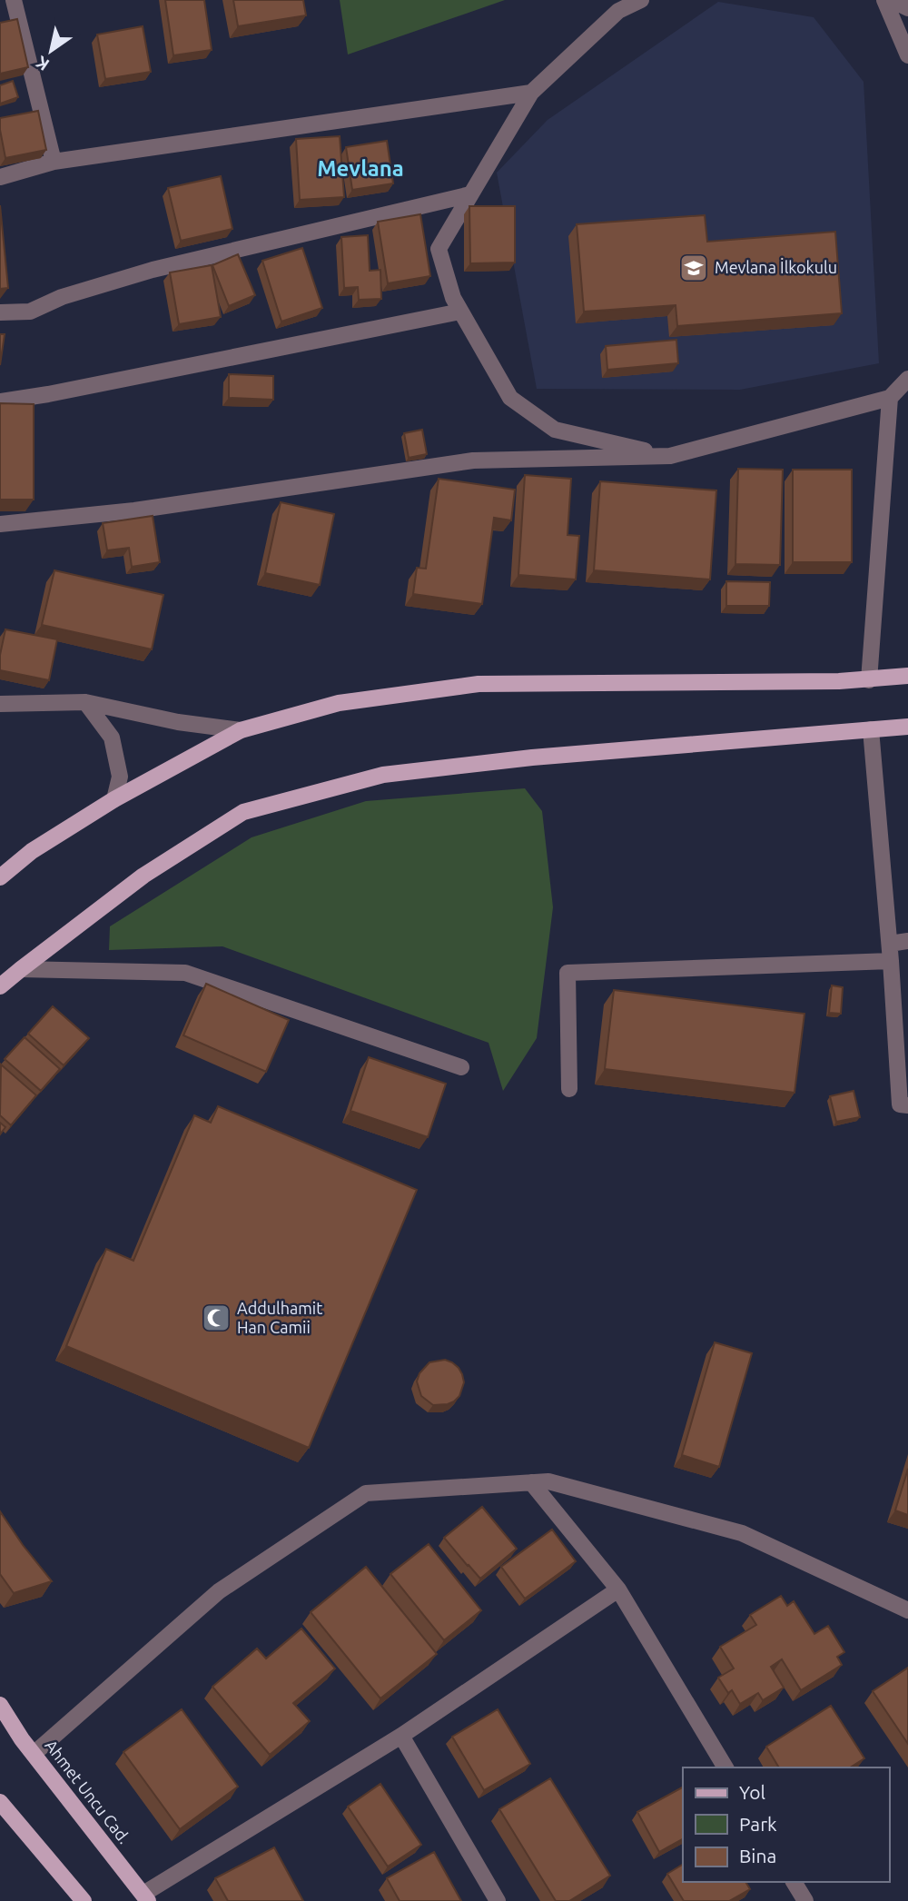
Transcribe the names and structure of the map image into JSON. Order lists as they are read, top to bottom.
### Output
{
  "streets": {
    "main road": ["Ahmet Uncu Cad."]
  },
  "districts": ["Mevlana"],
  "places": {
    "school or university": ["Mevlana İlkokulu"],
    "mosque": ["Addulhamit Han Camii"]
  },
  "legend": ["Yol", "Park", "Bina"],
  "north": "bottom left"
}
